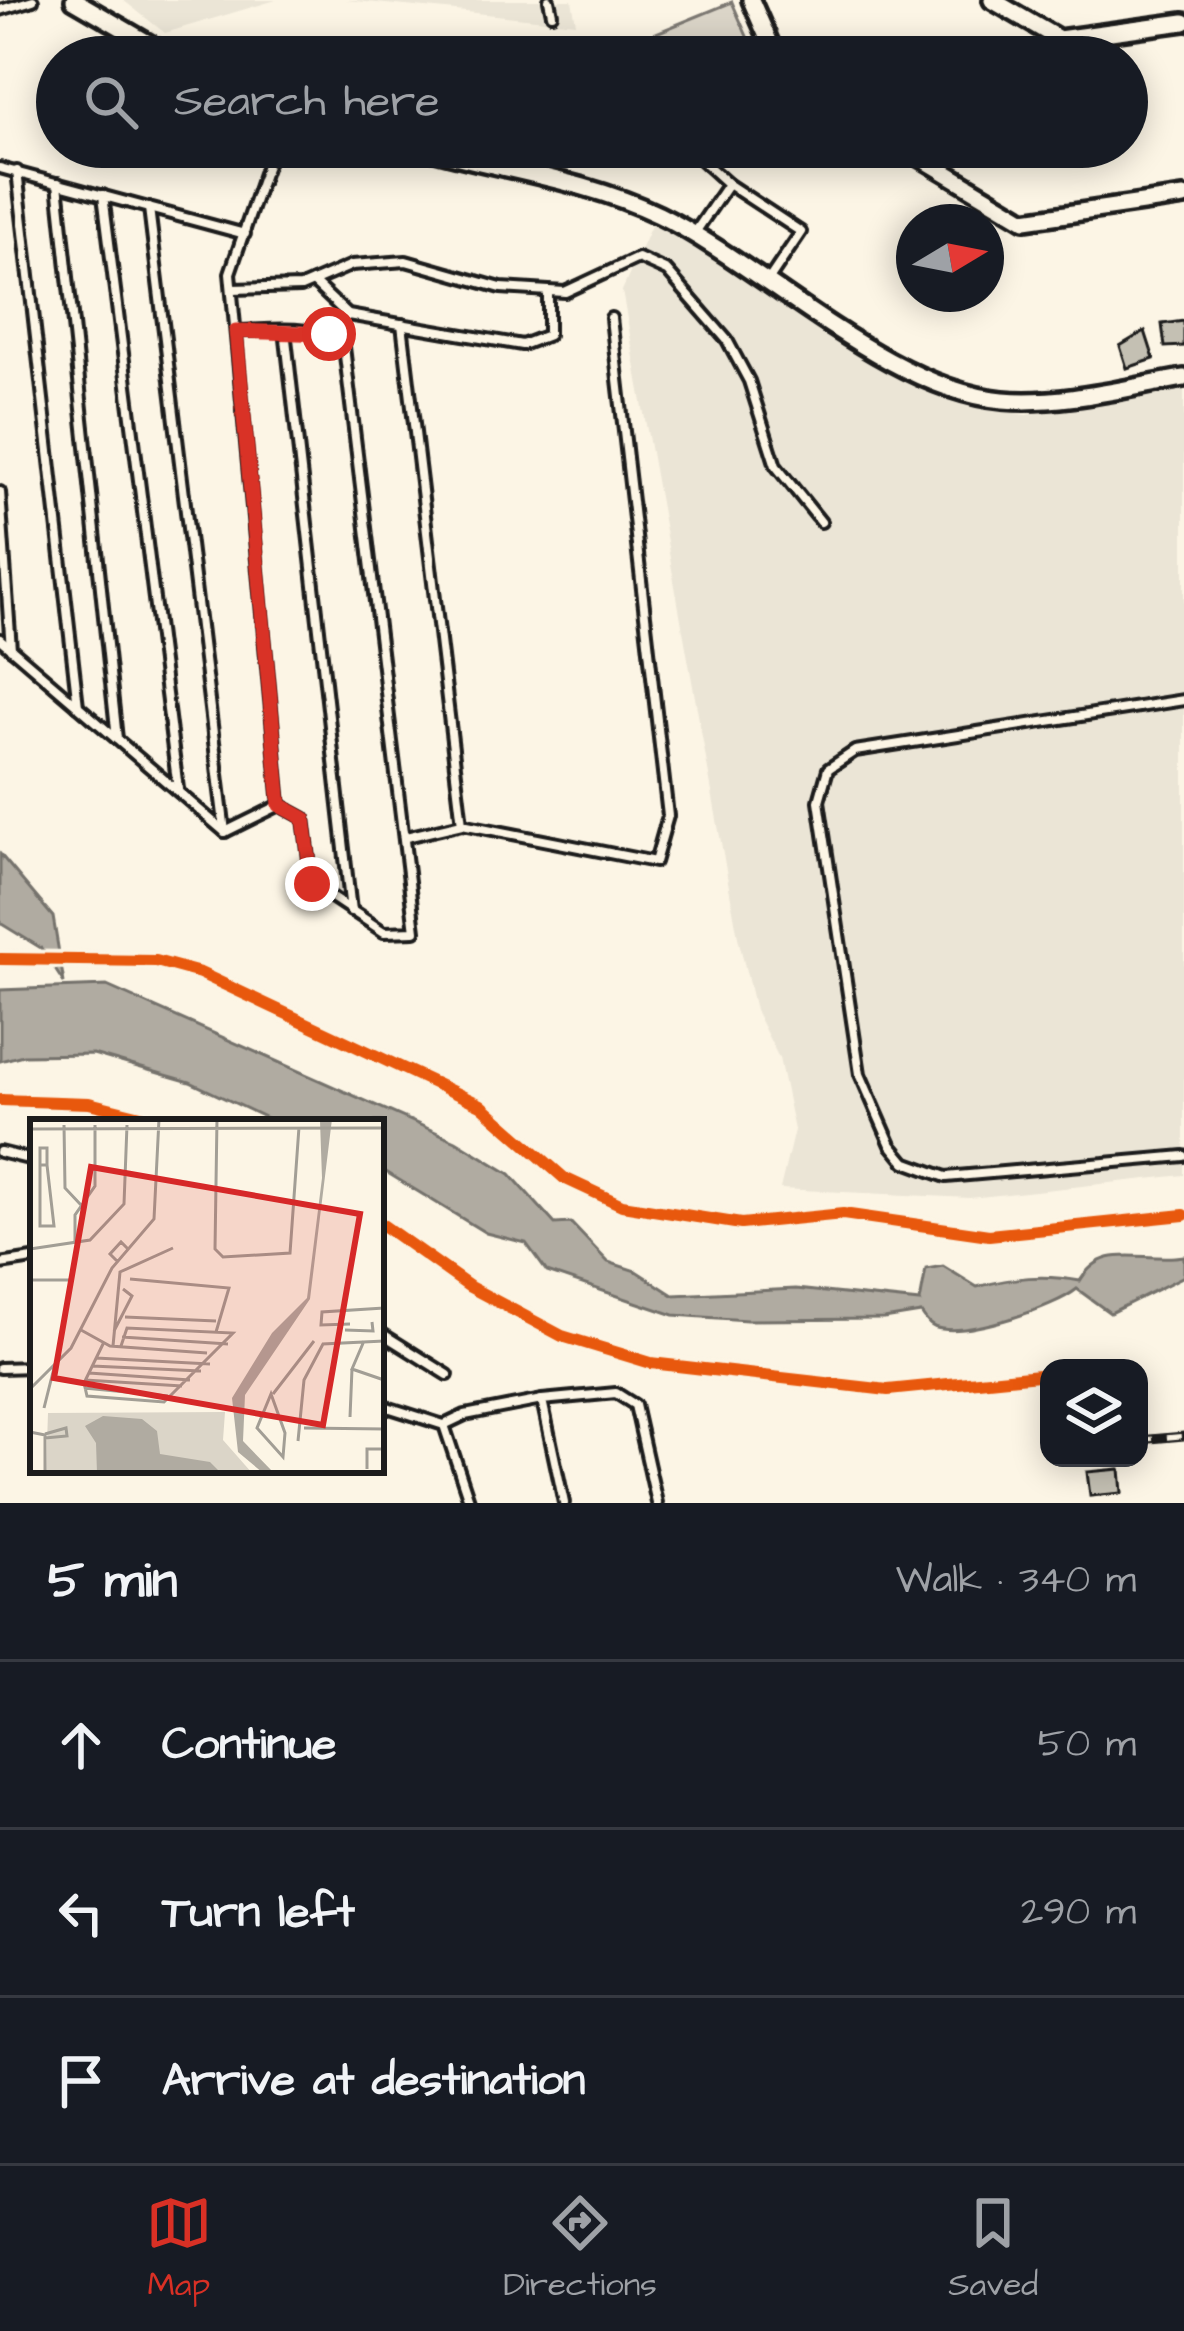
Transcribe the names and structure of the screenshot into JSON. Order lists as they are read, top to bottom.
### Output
{
  "north": "right",
  "page": {
    "search": "Search here",
    "heading": ["5 min", "Walk · 340 m"],
    "list": [
      ["Continue", "50 m"],
      ["Turn left", "290 m"],
      "Arrive at destination"
    ],
    "nav": ["Map", "Directions", "Saved"]
  }
}
